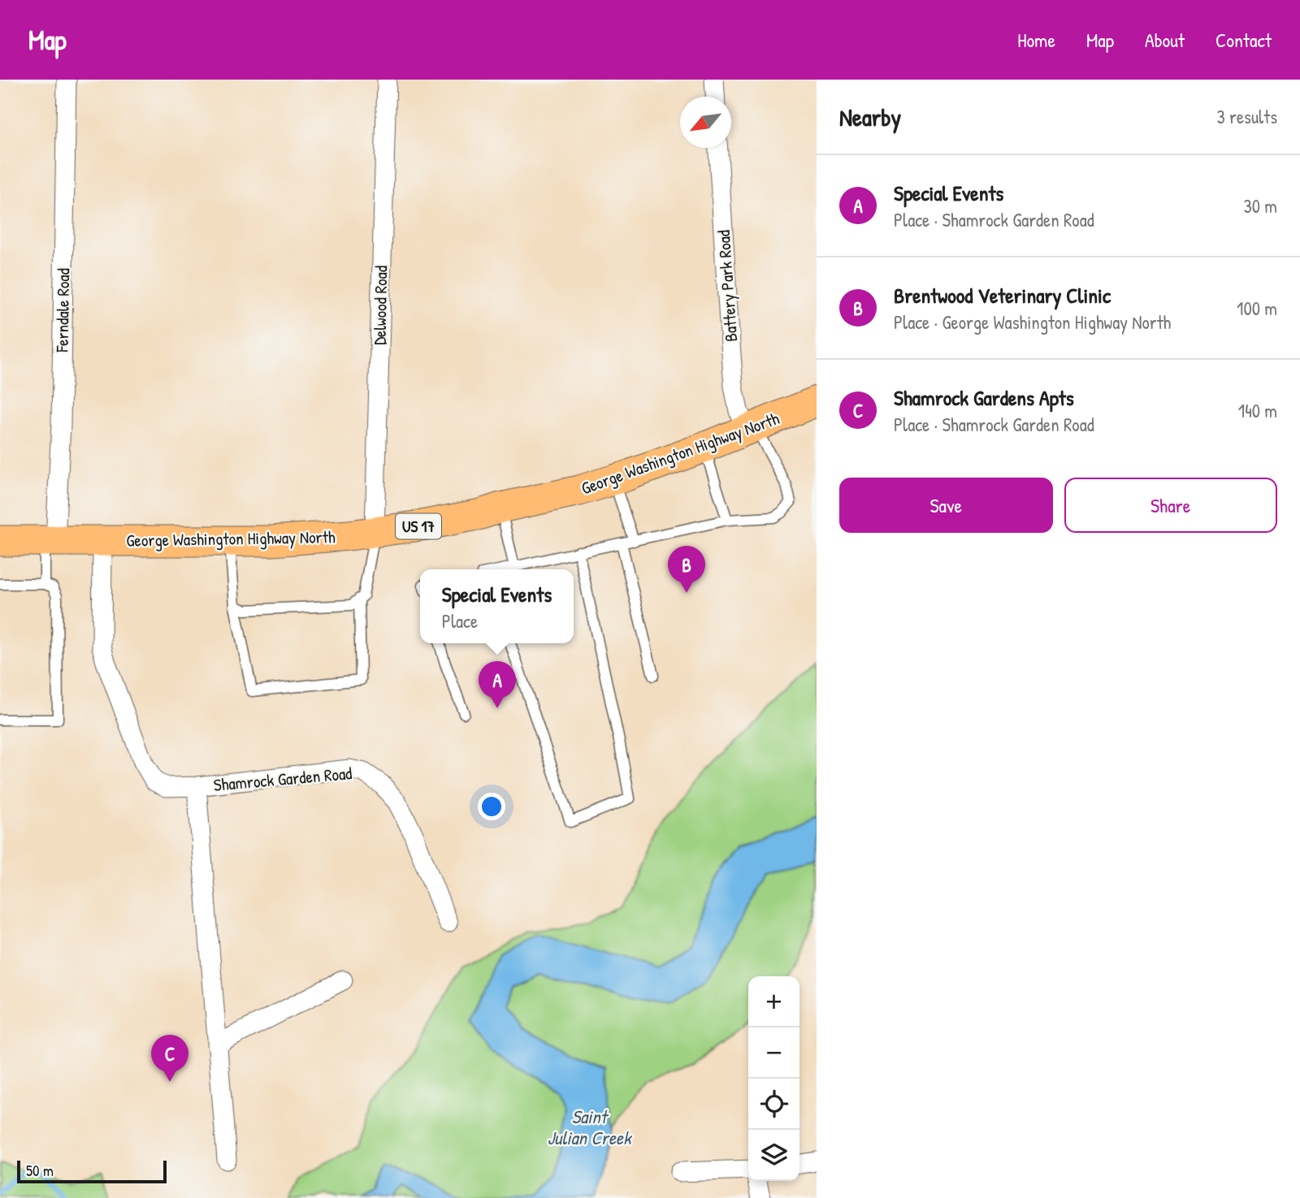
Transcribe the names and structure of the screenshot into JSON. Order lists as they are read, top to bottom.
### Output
{
  "streets": {
    "main road": ["George Washington Highway North", "US 17"],
    "street": [
      "Battery Park Road",
      "Delwood Road",
      "Ferndale Road",
      "Shamrock Garden Road"
    ]
  },
  "crossings": [
    ["Battery Park Road", "George Washington Highway North"],
    ["Delwood Road", "George Washington Highway North"],
    ["Ferndale Road", "George Washington Highway North"],
    ["George Washington Highway North", "Shamrock Garden Road"]
  ],
  "water": ["Saint Julian Creek"],
  "scale_bar": "50 m",
  "north": "bottom left",
  "page": {
    "header": "Map",
    "nav": [
      "Home",
      "Map",
      "About",
      "Contact"
    ],
    "heading": ["Nearby", "3 results"],
    "list": [
      {
        "mark": "A",
        "name": "Special Events",
        "note": "Place · Shamrock Garden Road",
        "value": "30 m"
      },
      {
        "mark": "B",
        "name": "Brentwood Veterinary Clinic",
        "note": "Place · George Washington Highway North",
        "value": "100 m"
      },
      {
        "mark": "C",
        "name": "Shamrock Gardens Apts",
        "note": "Place · Shamrock Garden Road",
        "value": "140 m"
      }
    ],
    "buttons": ["Save", "Share"],
    "pins": ["B", "A", "C"],
    "popup": ["Special Events", "Place"],
    "map_buttons": ["+", "−"],
    "scale": "50 m"
  }
}
